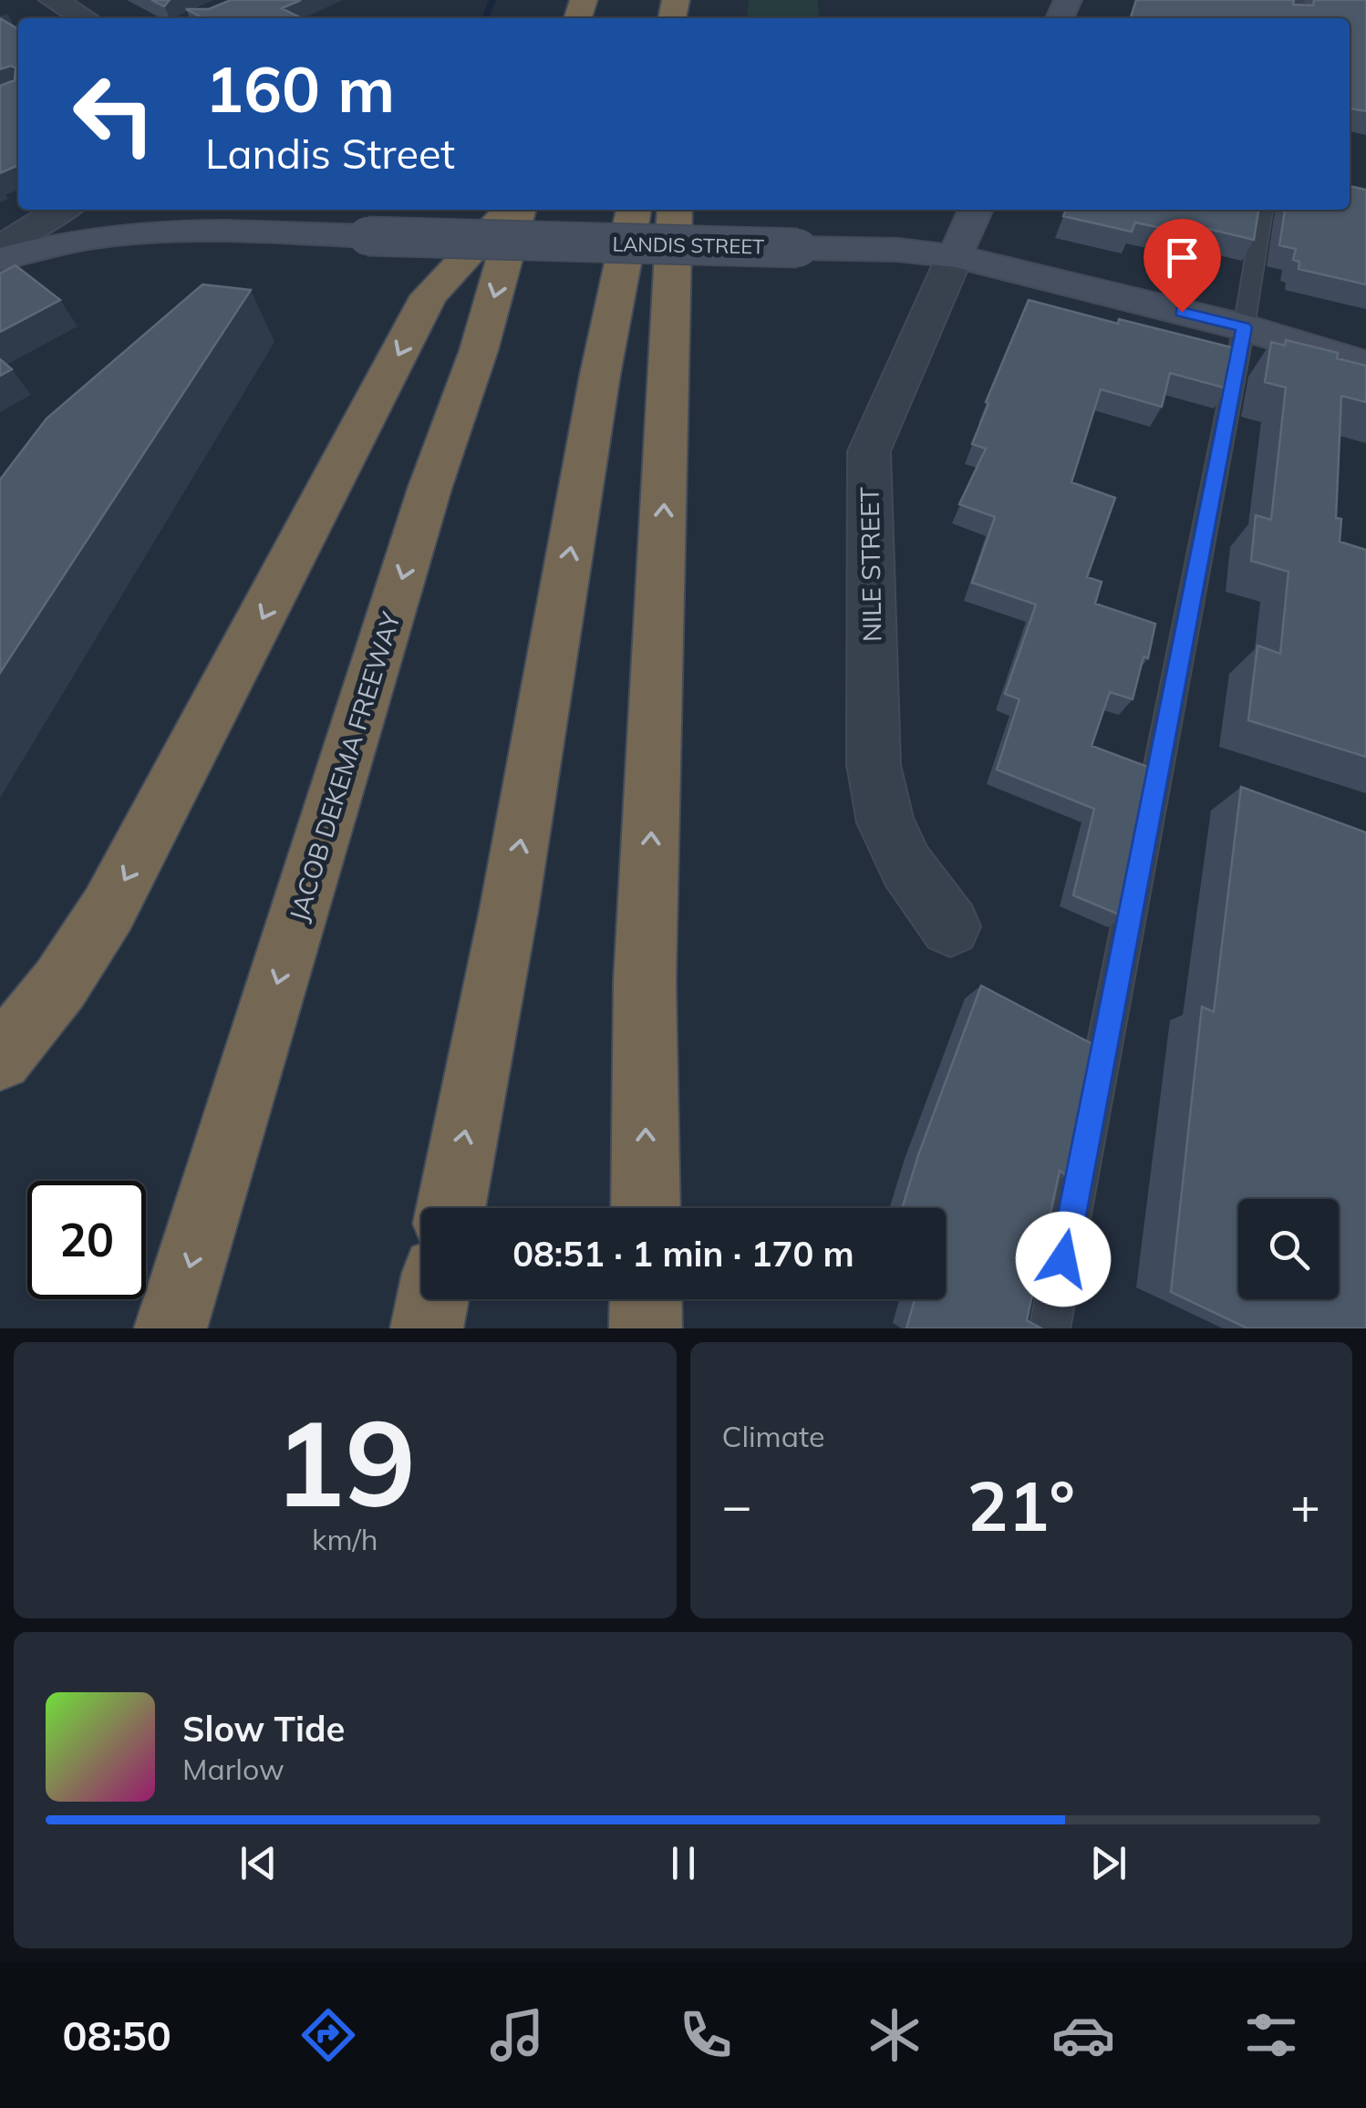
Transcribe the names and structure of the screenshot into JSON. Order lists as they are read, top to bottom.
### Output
{
  "streets": {
    "highway": ["JACOB DEKEMA FREEWAY"],
    "main road": ["LANDIS STREET", "NILE STREET"]
  },
  "crossings": [
    ["LANDIS STREET", "NILE STREET"]
  ],
  "page": {
    "turn": ["160 m", "Landis Street"],
    "limit": "20",
    "trip": "08:51 · 1 min · 170 m",
    "tile": [
      ["19", "km/h"],
      "Climate"
    ],
    "heat": ["−", "21°", "+"],
    "song": ["Slow Tide", "Marlow"],
    "tabs": "08:50"
  }
}
